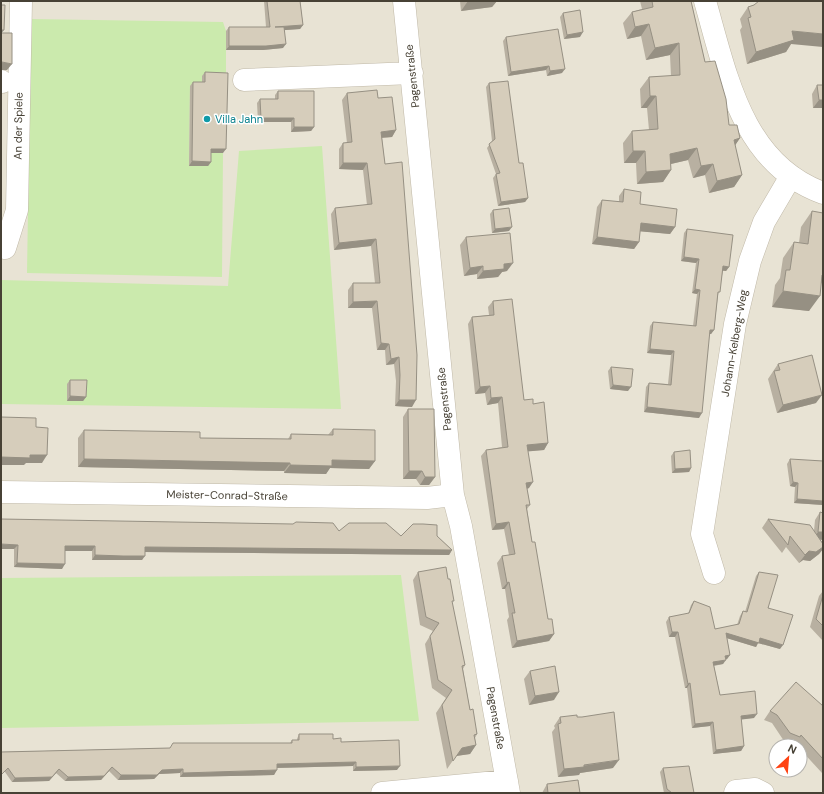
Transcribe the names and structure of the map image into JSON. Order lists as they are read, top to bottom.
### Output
{
  "streets": {
    "street": [
      "Pagenstraße",
      "An der Spiele",
      "Johann-Kelberg-Weg",
      "Meister-Conrad-Straße"
    ]
  },
  "crossings": [
    ["Pagenstraße", "Meister-Conrad-Straße"]
  ],
  "places": ["Villa Jahn"],
  "north": "top right"
}
